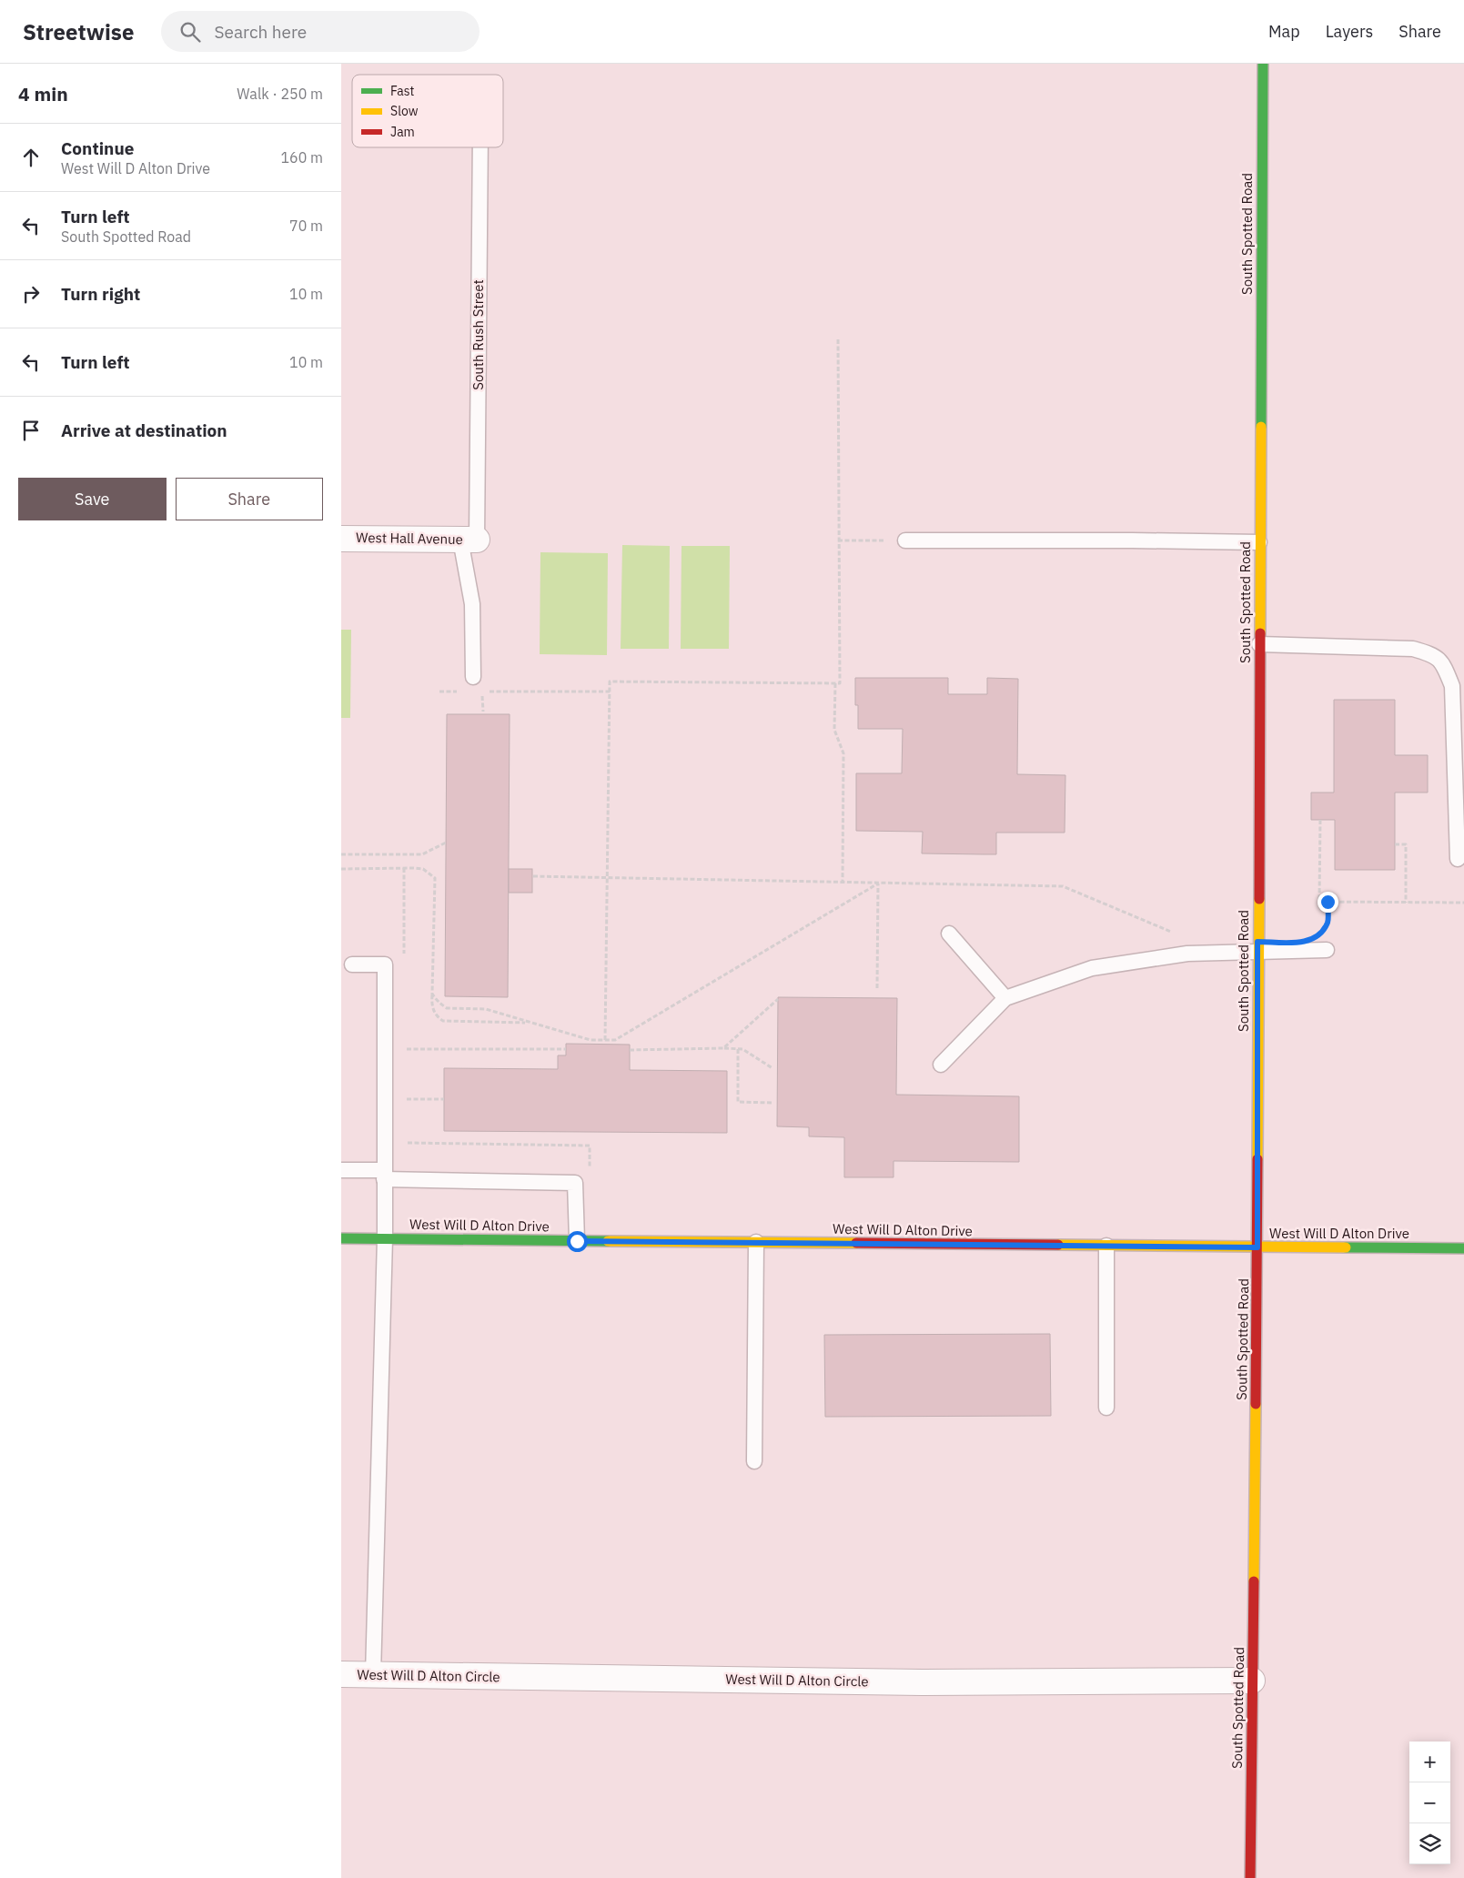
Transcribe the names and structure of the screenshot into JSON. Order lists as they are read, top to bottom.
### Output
{
  "streets": {
    "street": [
      "South Spotted Road",
      "West Hall Avenue",
      "West Will D Alton Drive",
      "West Will D Alton Circle"
    ],
    "lane": ["South Rush Street"]
  },
  "crossings": [
    ["South Spotted Road", "West Will D Alton Drive"],
    ["South Spotted Road", "West Will D Alton Circle"],
    ["South Rush Street", "West Hall Avenue"]
  ],
  "legend": ["Fast", "Slow", "Jam"],
  "page": {
    "header": "Streetwise",
    "search": "Search here",
    "nav": ["Map", "Layers", "Share"],
    "heading": ["4 min", "Walk · 250 m"],
    "list": [
      ["Continue", "West Will D Alton Drive", "160 m"],
      ["Turn left", "South Spotted Road", "70 m"],
      ["Turn right", "10 m"],
      ["Turn left", "10 m"],
      "Arrive at destination"
    ],
    "buttons": ["Save", "Share"],
    "map_buttons": ["+", "−"]
  }
}
